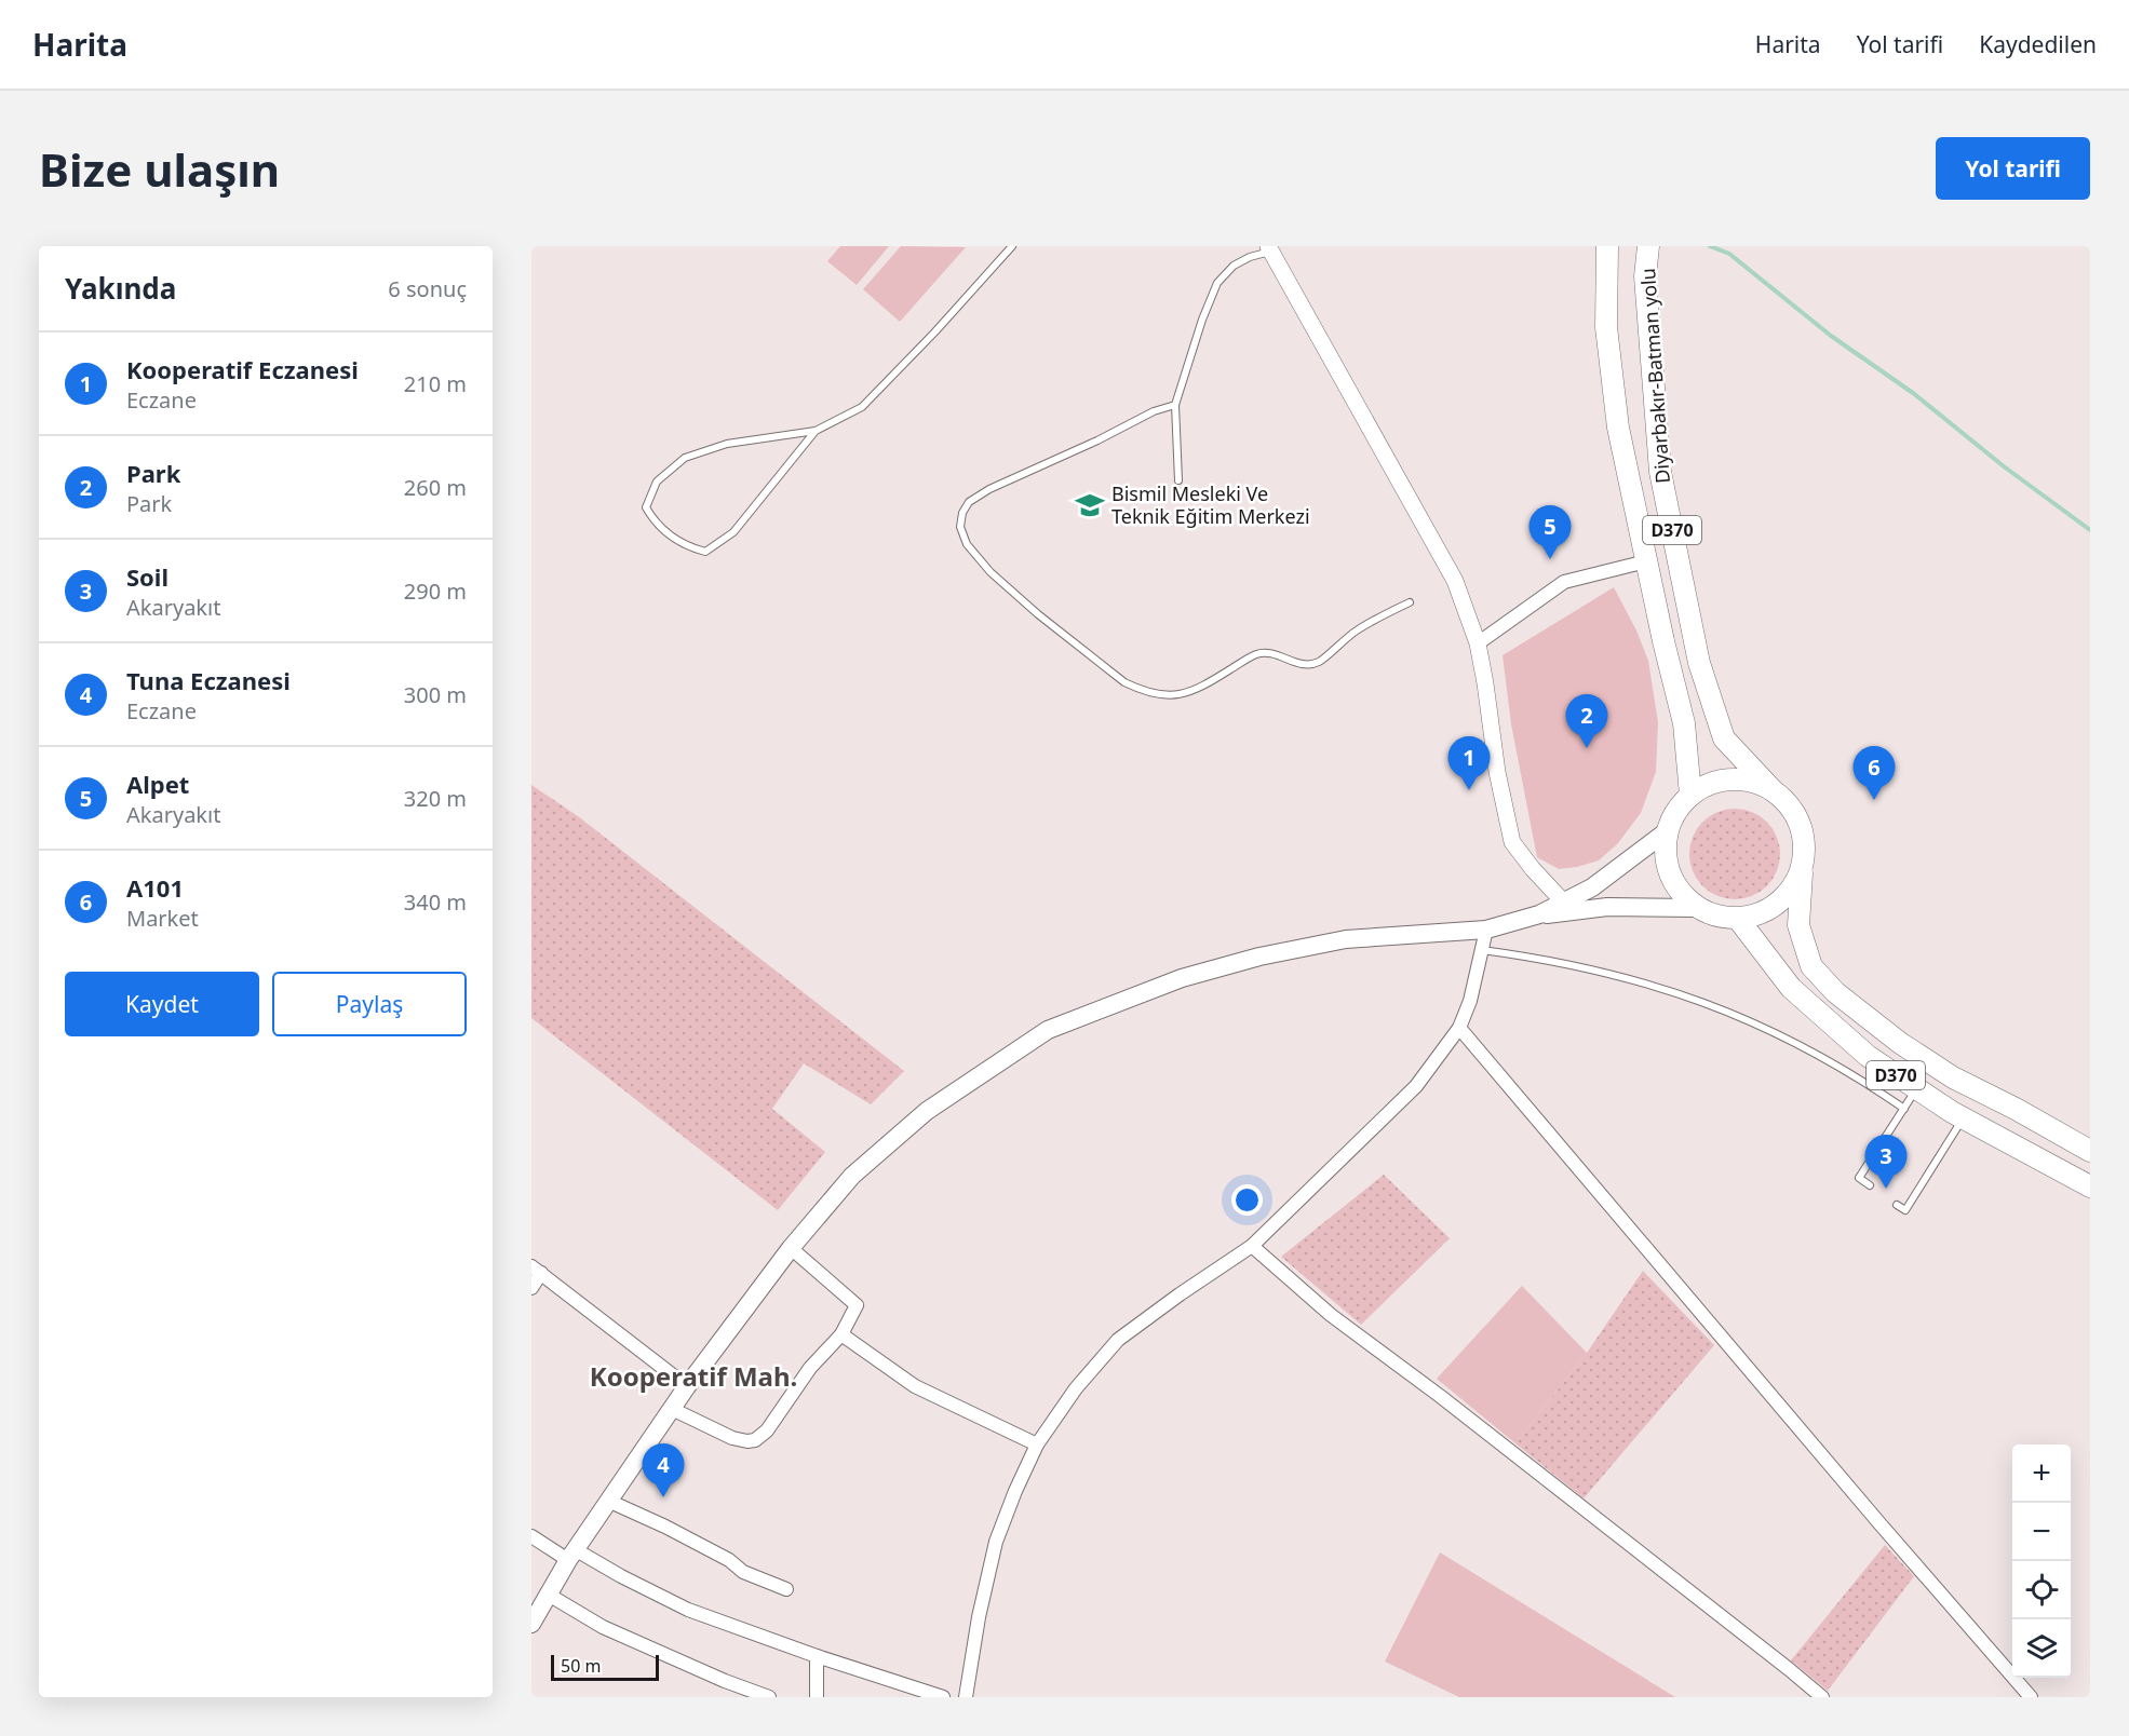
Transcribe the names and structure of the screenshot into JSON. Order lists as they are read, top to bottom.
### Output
{
  "streets": {
    "highway": ["Diyarbakır-Batman yolu", "D370"]
  },
  "crossings": [
    ["Diyarbakır-Batman yolu", "D370"]
  ],
  "districts": ["Kooperatif Mah."],
  "places": {
    "school or university": ["Bismil Mesleki Ve Teknik Eğitim Merkezi"]
  },
  "scale_bar": "50 m",
  "page": {
    "header": "Harita",
    "nav": ["Harita", "Yol tarifi", "Kaydedilen"],
    "buttons": [
      "Yol tarifi",
      ["Kaydet", "Paylaş"]
    ],
    "title": "Bize ulaşın",
    "heading": ["Yakında", "6 sonuç"],
    "list": [
      {
        "mark": "1",
        "name": "Kooperatif Eczanesi",
        "note": "Eczane",
        "value": "210 m"
      },
      {
        "mark": "2",
        "name": "Park",
        "note": "Park",
        "value": "260 m"
      },
      {
        "mark": "3",
        "name": "Soil",
        "note": "Akaryakıt",
        "value": "290 m"
      },
      {
        "mark": "4",
        "name": "Tuna Eczanesi",
        "note": "Eczane",
        "value": "300 m"
      },
      {
        "mark": "5",
        "name": "Alpet",
        "note": "Akaryakıt",
        "value": "320 m"
      },
      {
        "mark": "6",
        "name": "A101",
        "note": "Market",
        "value": "340 m"
      }
    ],
    "pins": [
      "5",
      "2",
      "1",
      "6",
      "3",
      "4"
    ],
    "map_buttons": ["+", "−"],
    "scale": "50 m"
  }
}
